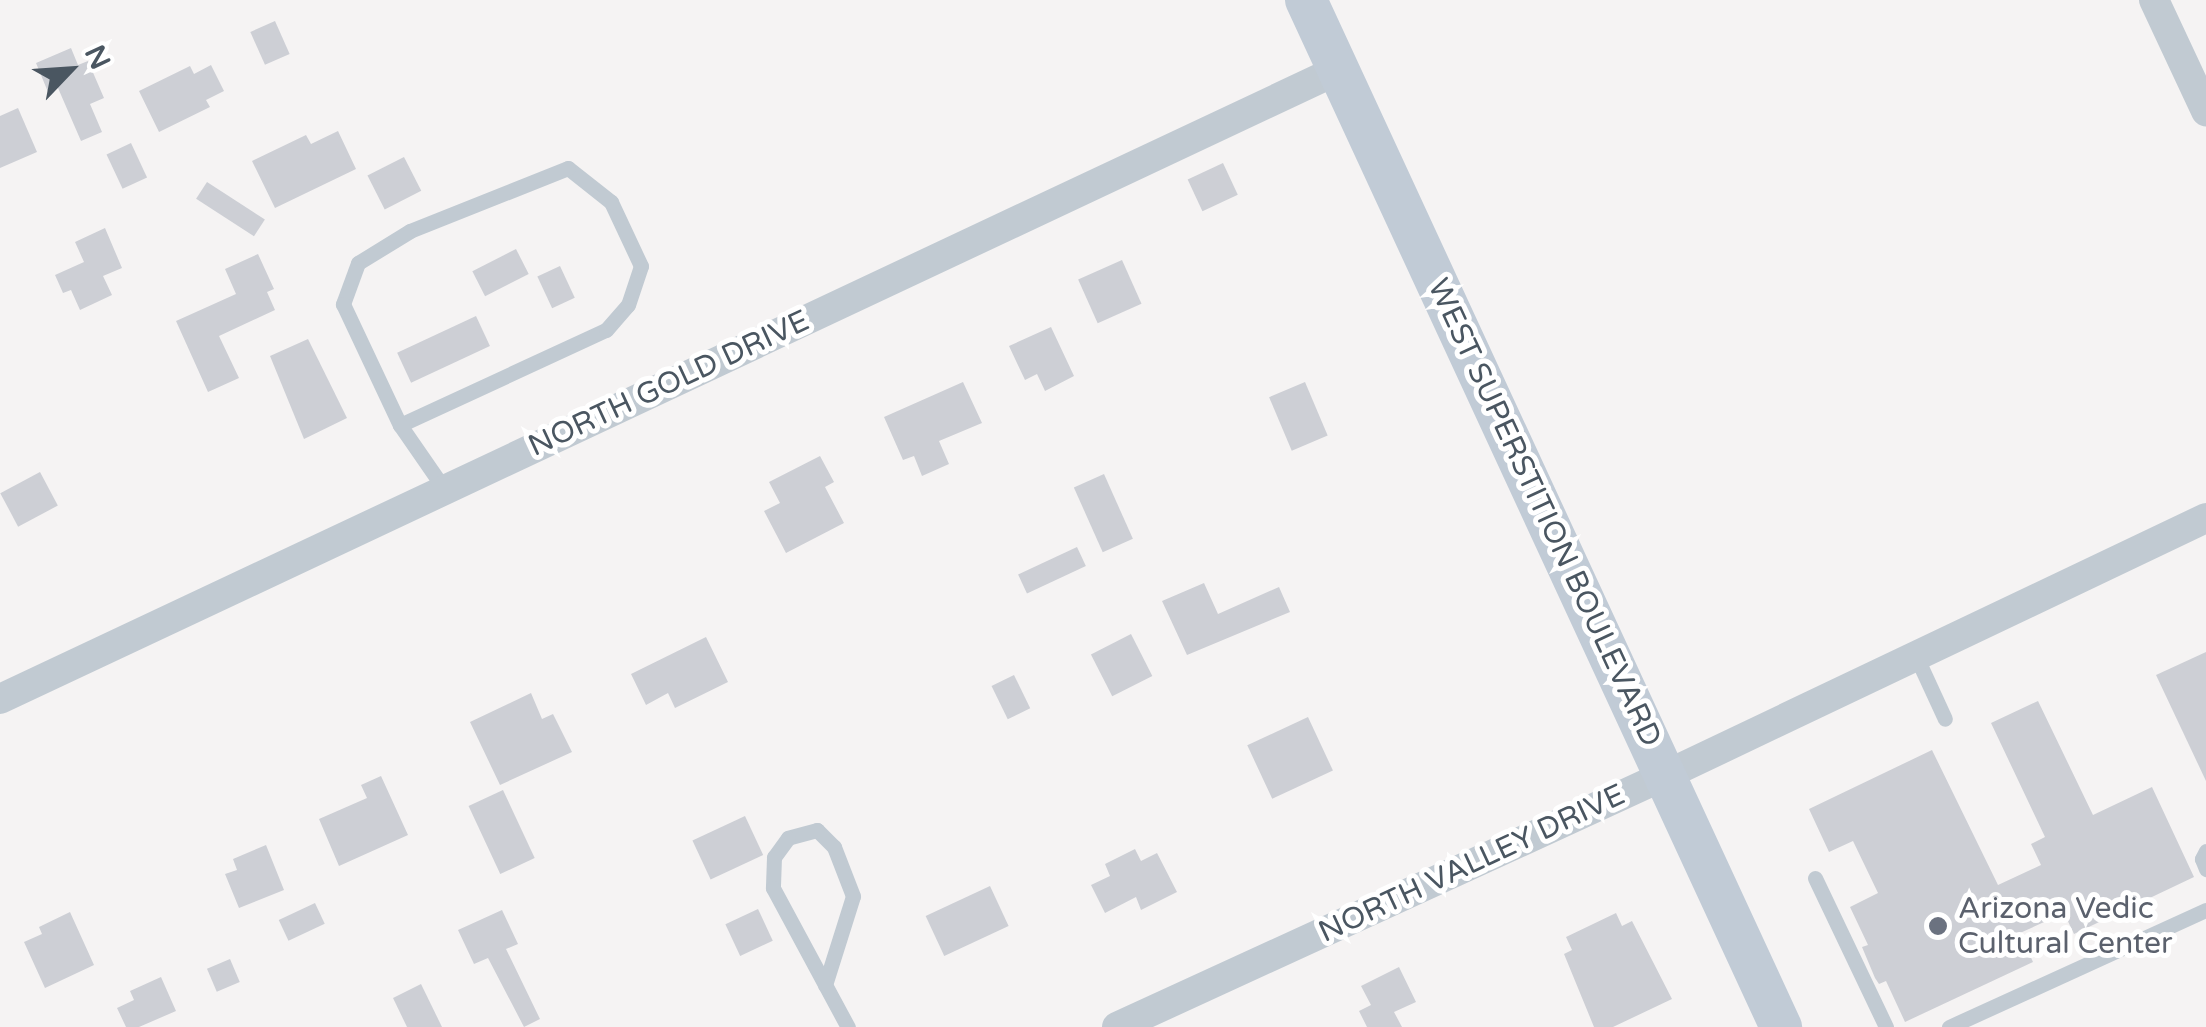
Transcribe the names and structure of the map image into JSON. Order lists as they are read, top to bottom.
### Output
{
  "streets": {
    "main road": ["WEST SUPERSTITION BOULEVARD"],
    "street": ["NORTH GOLD DRIVE", "NORTH VALLEY DRIVE"]
  },
  "crossings": [
    ["NORTH GOLD DRIVE", "WEST SUPERSTITION BOULEVARD"],
    ["WEST SUPERSTITION BOULEVARD", "NORTH VALLEY DRIVE"]
  ],
  "places": ["Arizona Vedic Cultural Center"],
  "north": "top right"
}
